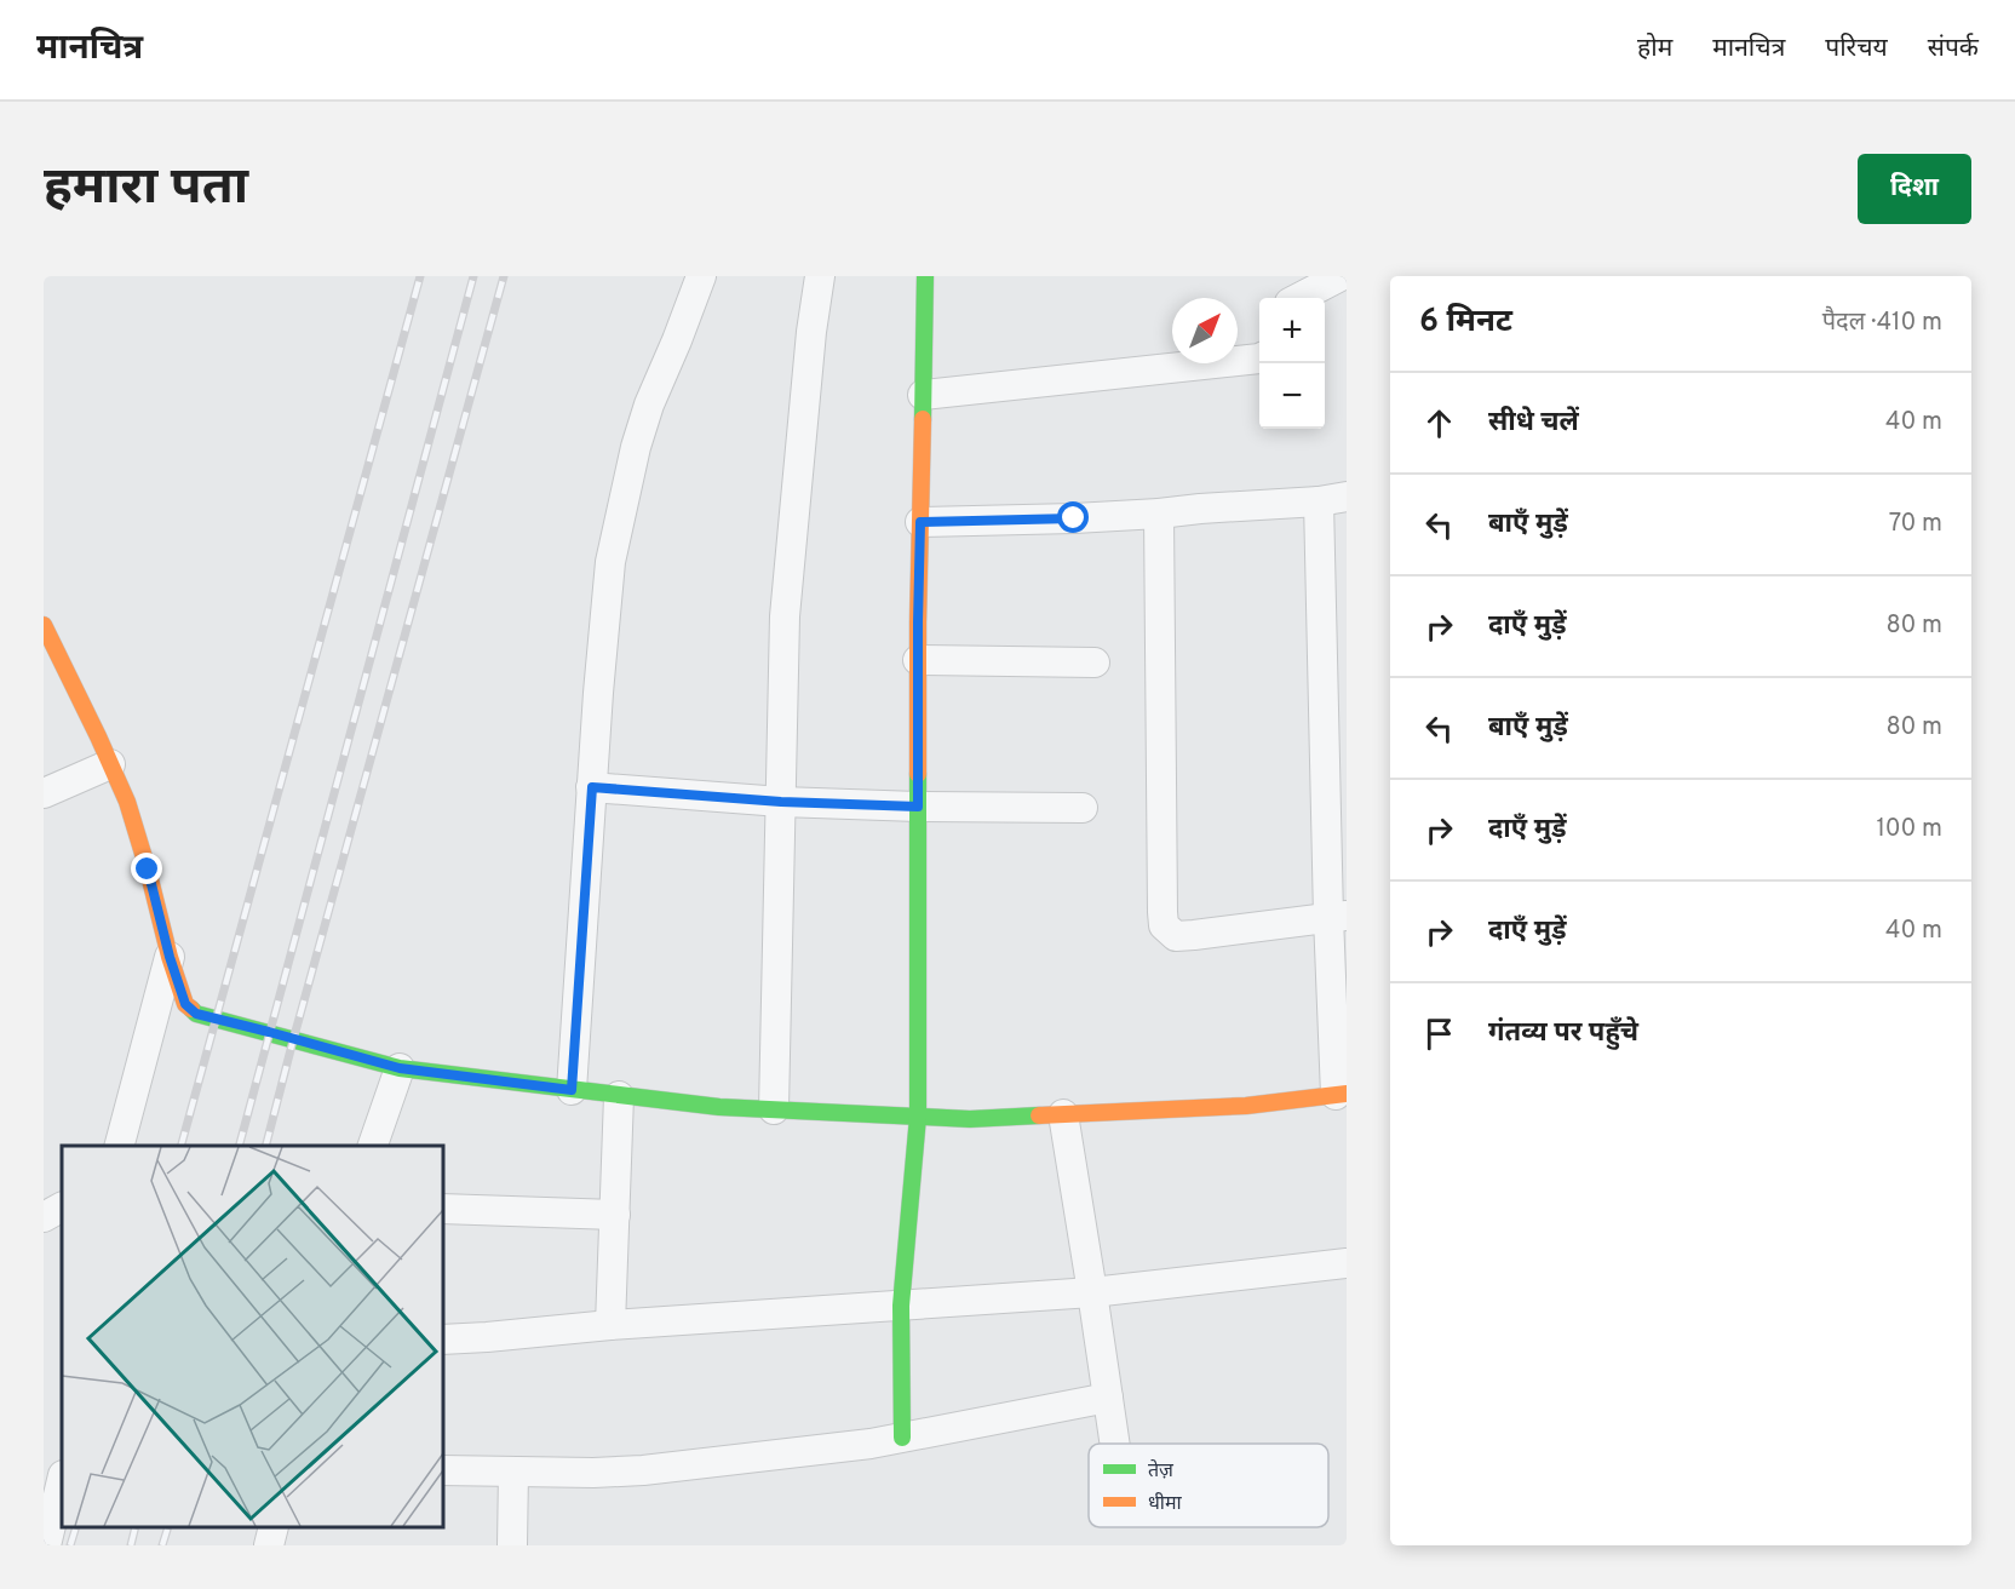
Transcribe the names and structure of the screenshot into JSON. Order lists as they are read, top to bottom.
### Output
{
  "legend": ["तेज़", "धीमा"],
  "north": "top right",
  "page": {
    "header": "मानचित्र",
    "nav": [
      "होम",
      "मानचित्र",
      "परिचय",
      "संपर्क"
    ],
    "buttons": "दिशा",
    "title": "हमारा पता",
    "heading": ["6 मिनट", "पैदल · 410 m"],
    "map_buttons": ["+", "−"],
    "list": [
      ["सीधे चलें", "40 m"],
      ["बाएँ मुड़ें", "70 m"],
      ["दाएँ मुड़ें", "80 m"],
      ["बाएँ मुड़ें", "80 m"],
      ["दाएँ मुड़ें", "100 m"],
      ["दाएँ मुड़ें", "40 m"],
      "गंतव्य पर पहुँचे"
    ]
  }
}
